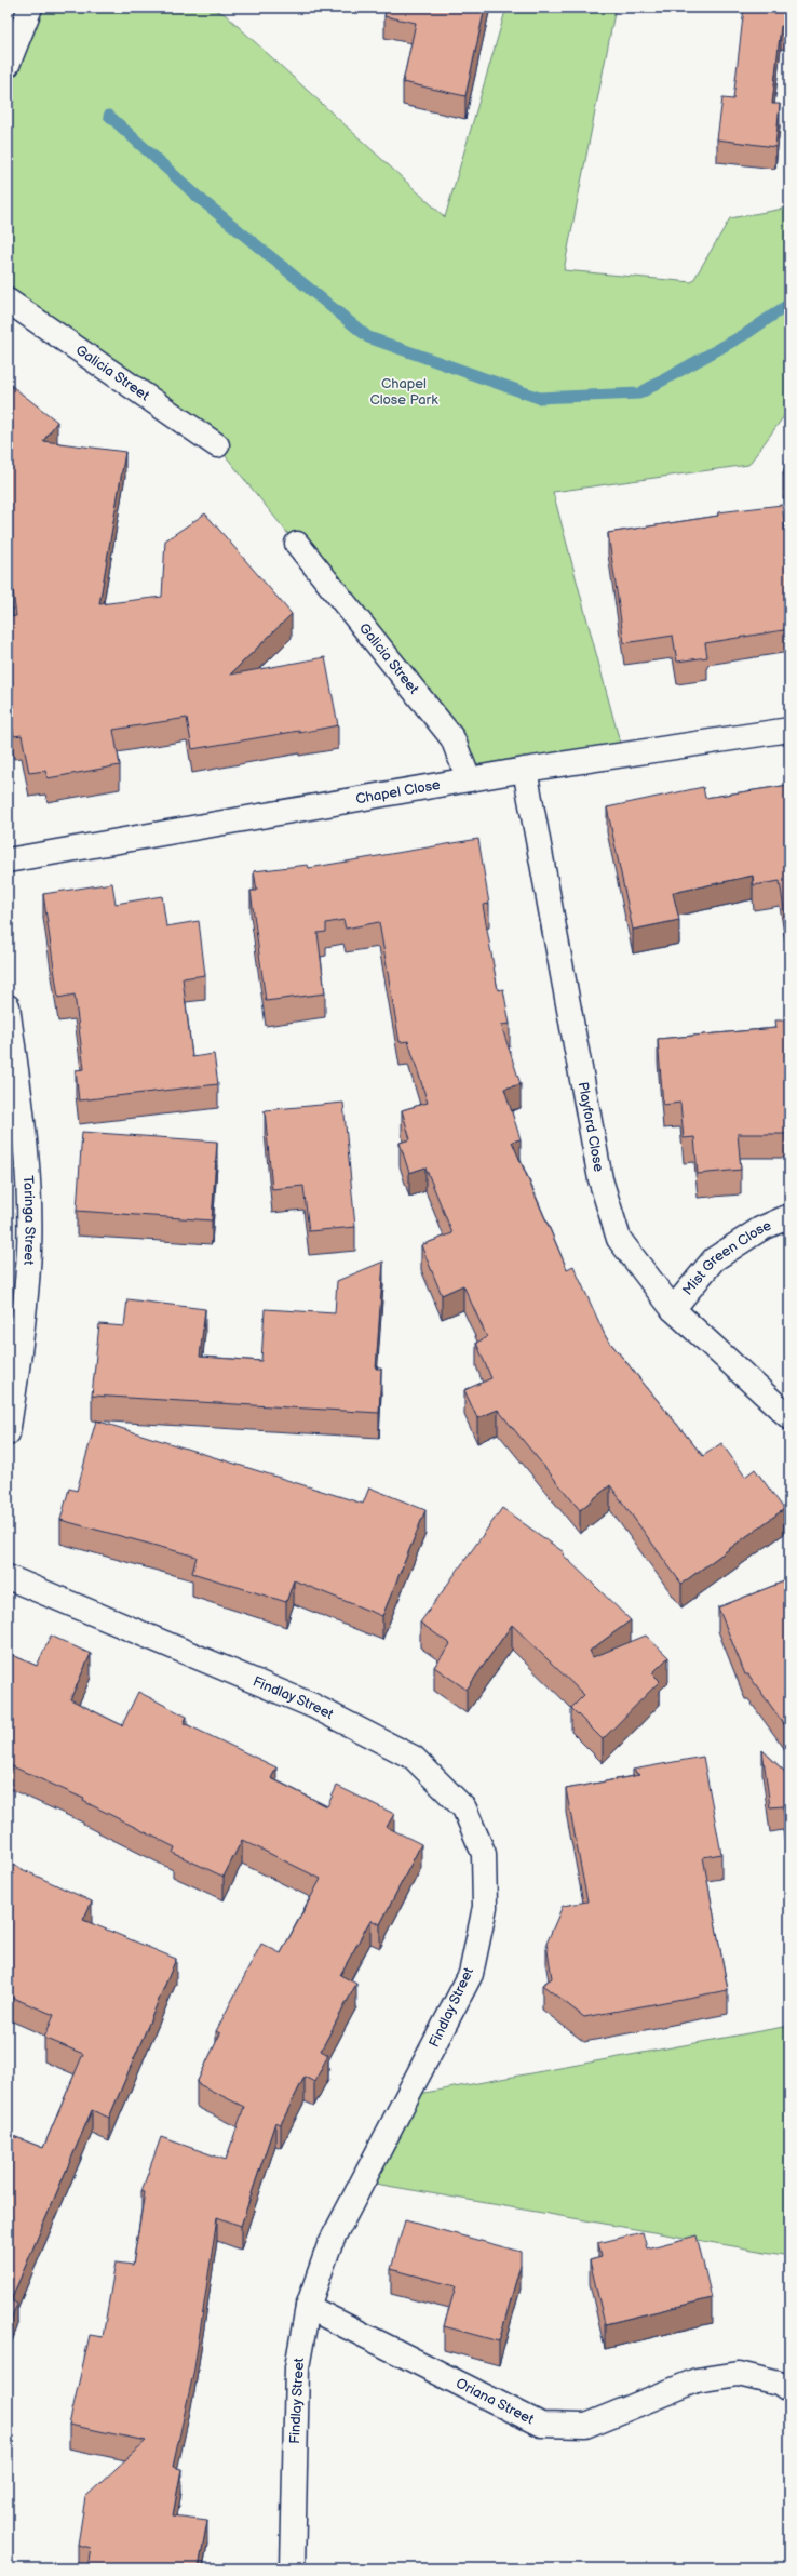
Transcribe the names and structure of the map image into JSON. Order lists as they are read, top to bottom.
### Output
{
  "streets": {
    "street": [
      "Galicia Street",
      "Chapel Close",
      "Playford Close",
      "Taringa Street",
      "Mist Green Close",
      "Findlay Street",
      "Oriana Street"
    ]
  },
  "crossings": [
    ["Galicia Street", "Chapel Close"],
    ["Chapel Close", "Playford Close"],
    ["Playford Close", "Mist Green Close"],
    ["Findlay Street", "Oriana Street"]
  ],
  "parks": ["Chapel Close Park"]
}
